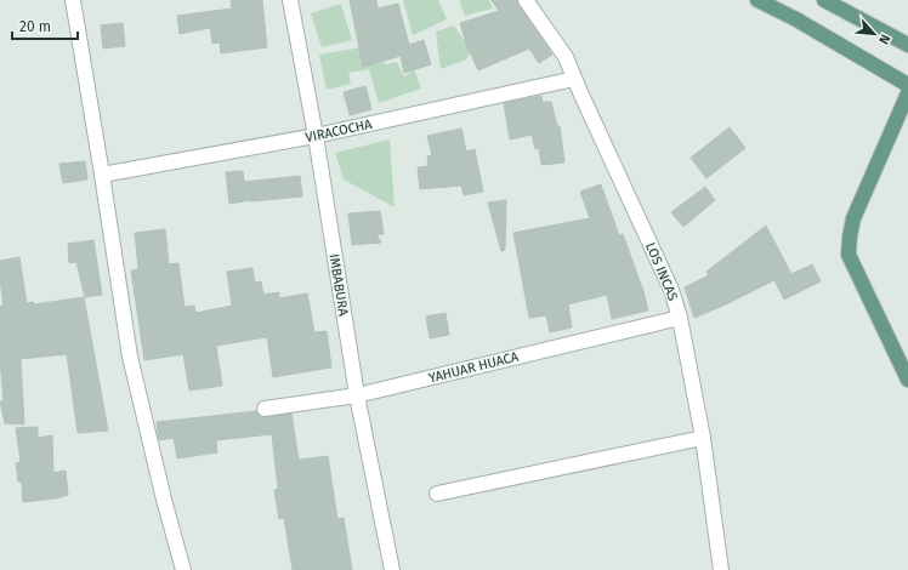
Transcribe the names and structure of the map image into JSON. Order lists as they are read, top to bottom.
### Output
{
  "streets": {
    "street": [
      "VIRACOCHA",
      "LOS INCAS",
      "IMBABURA",
      "YAHUAR HUACA"
    ]
  },
  "crossings": [
    ["VIRACOCHA", "LOS INCAS"],
    ["VIRACOCHA", "IMBABURA"],
    ["LOS INCAS", "YAHUAR HUACA"],
    ["IMBABURA", "YAHUAR HUACA"]
  ],
  "scale_bar": "20 m",
  "north": "bottom right"
}
